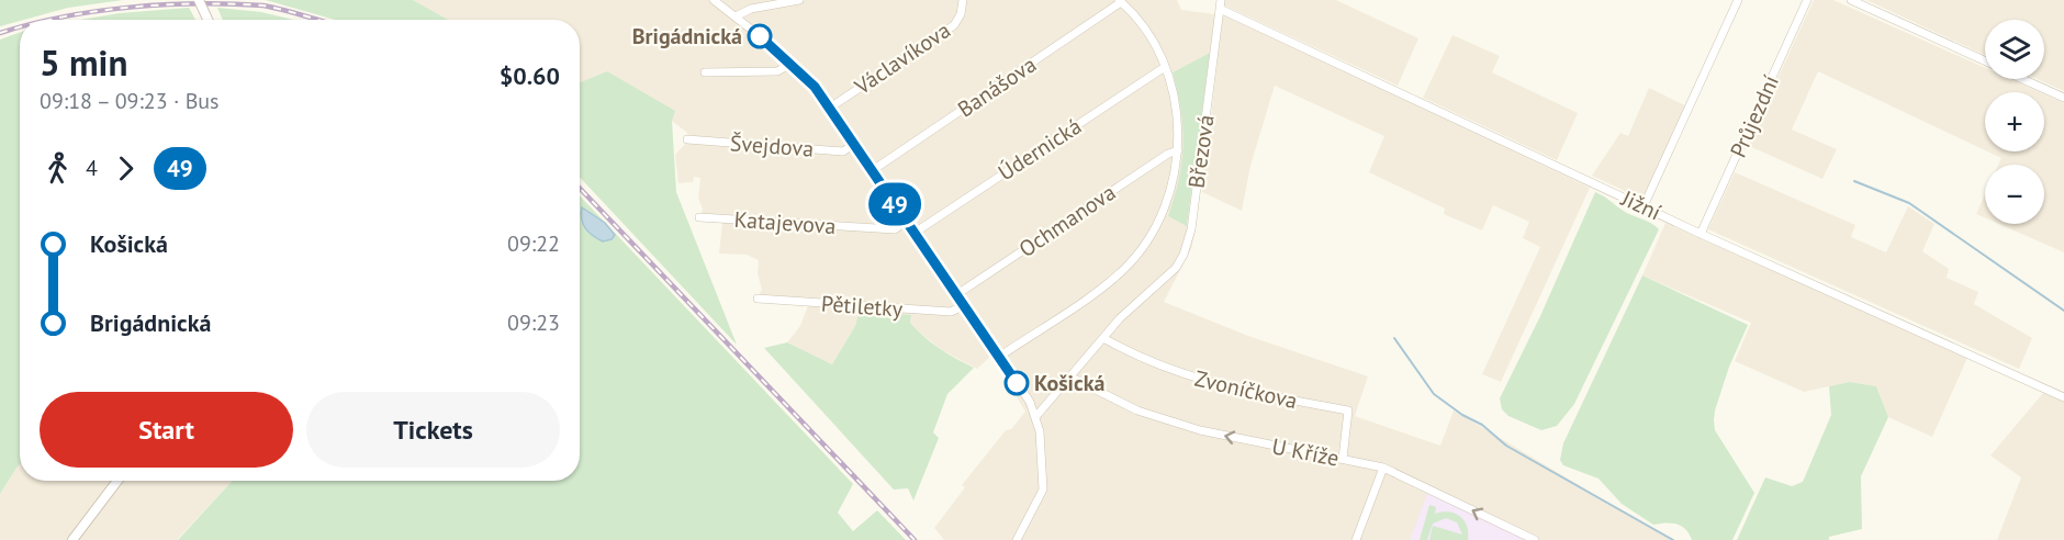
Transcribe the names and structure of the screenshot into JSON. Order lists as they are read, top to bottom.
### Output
{
  "streets": {
    "street": [
      "Václavíkova",
      "Banášova",
      "Průjezdní",
      "Švejdova",
      "Údernická",
      "Březová",
      "Jižní",
      "Ochmanova",
      "Katajevova",
      "Pětiletky",
      "Zvoníčkova",
      "U Kříže"
    ]
  },
  "crossings": [
    ["Průjezdní", "Jižní"],
    ["Březová", "Jižní"],
    ["Březová", "Zvoníčkova"],
    ["Zvoníčkova", "U Kříže"]
  ],
  "one_way": ["U Kříže"],
  "places": ["Brigádnická", "Košická"],
  "lines": ["bus line 49"],
  "page": {
    "on_map": "49",
    "map_buttons": ["+", "−"],
    "heading": ["5 min", "09:18 – 09:23 · Bus", "$0.60"],
    "legs": ["4", "49"],
    "list": [
      {
        "name": "Košická",
        "value": "09:22"
      },
      {
        "name": "Brigádnická",
        "value": "09:23"
      }
    ],
    "buttons": ["Start", "Tickets"]
  }
}
